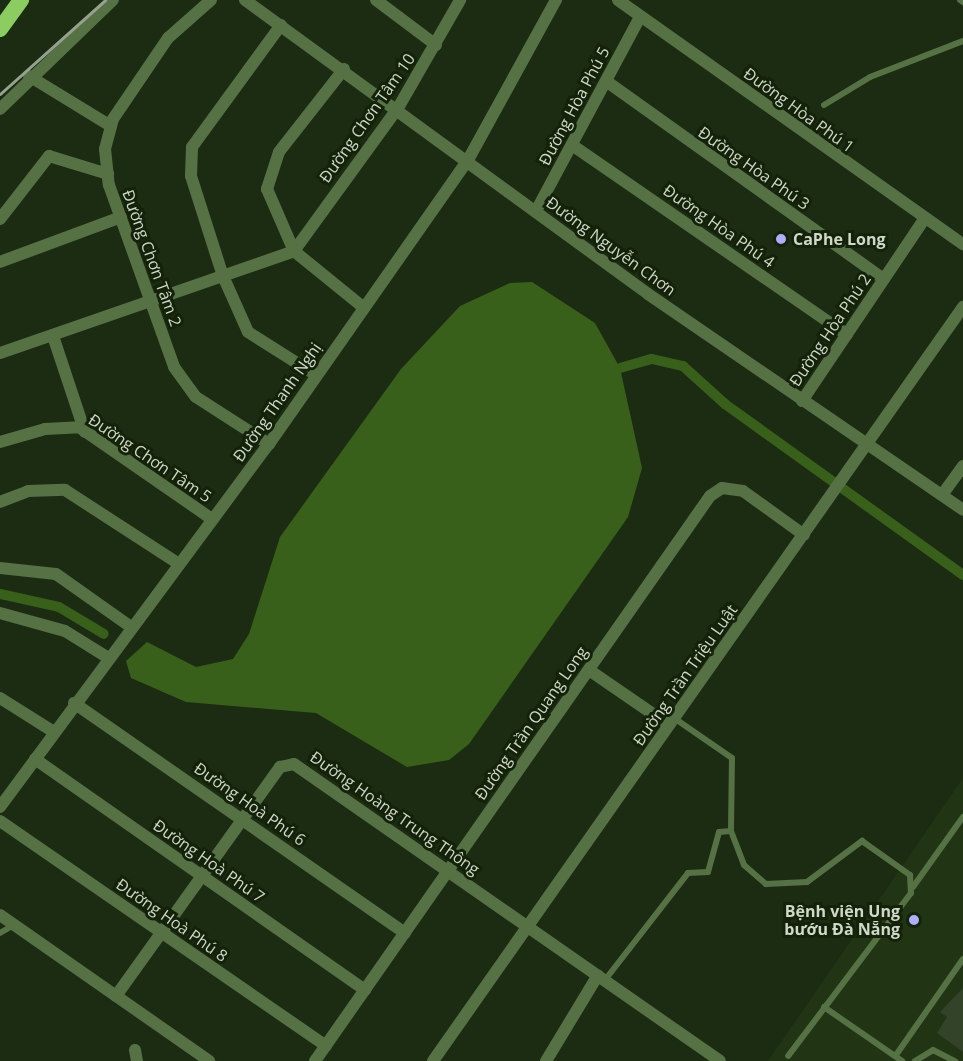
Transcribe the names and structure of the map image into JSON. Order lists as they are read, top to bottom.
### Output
{
  "streets": {
    "street": [
      "Đường Hòa Phú 5",
      "Đường Hòa Phú 1",
      "Đường Chơn Tâm 10",
      "Đường Hòa Phú 3",
      "Đường Hòa Phú 4",
      "Đường Nguyễn Chơn",
      "Đường Chơn Tâm 2",
      "Đường Hòa Phú 2",
      "Đường Thanh Nghị",
      "Đường Chơn Tâm 5",
      "Đường Trần Triệu Luật",
      "Đường Trần Quang Long",
      "Đường Hoà Phú 6",
      "Đường Hoàng Trung Thông",
      "Đường Hoà Phú 7",
      "Đường Hoà Phú 8"
    ]
  },
  "crossings": [
    ["Đường Hòa Phú 5", "Đường Hòa Phú 1"],
    ["Đường Hòa Phú 5", "Đường Hòa Phú 3"],
    ["Đường Hòa Phú 5", "Đường Hòa Phú 4"],
    ["Đường Hòa Phú 5", "Đường Nguyễn Chơn"],
    ["Đường Hòa Phú 1", "Đường Hòa Phú 2"],
    ["Đường Chơn Tâm 10", "Đường Nguyễn Chơn"],
    ["Đường Hòa Phú 3", "Đường Hòa Phú 2"],
    ["Đường Hòa Phú 4", "Đường Hòa Phú 2"],
    ["Đường Nguyễn Chơn", "Đường Hòa Phú 2"],
    ["Đường Nguyễn Chơn", "Đường Thanh Nghị"],
    ["Đường Nguyễn Chơn", "Đường Trần Triệu Luật"],
    ["Đường Chơn Tâm 2", "Đường Thanh Nghị"],
    ["Đường Thanh Nghị", "Đường Chơn Tâm 5"],
    ["Đường Thanh Nghị", "Đường Hoà Phú 6"],
    ["Đường Thanh Nghị", "Đường Hoà Phú 7"],
    ["Đường Trần Triệu Luật", "Đường Trần Quang Long"],
    ["Đường Trần Triệu Luật", "Đường Hoàng Trung Thông"],
    ["Đường Trần Quang Long", "Đường Hoà Phú 6"],
    ["Đường Trần Quang Long", "Đường Hoàng Trung Thông"],
    ["Đường Trần Quang Long", "Đường Hoà Phú 7"],
    ["Đường Trần Quang Long", "Đường Hoà Phú 8"],
    ["Đường Hoà Phú 6", "Đường Hoàng Trung Thông"],
    ["Đường Hoàng Trung Thông", "Đường Hoà Phú 7"],
    ["Đường Hoàng Trung Thông", "Đường Hoà Phú 8"]
  ],
  "places": ["CaPhe Long", "Bệnh viện Ung bướu Đà Nẵng"]
}
